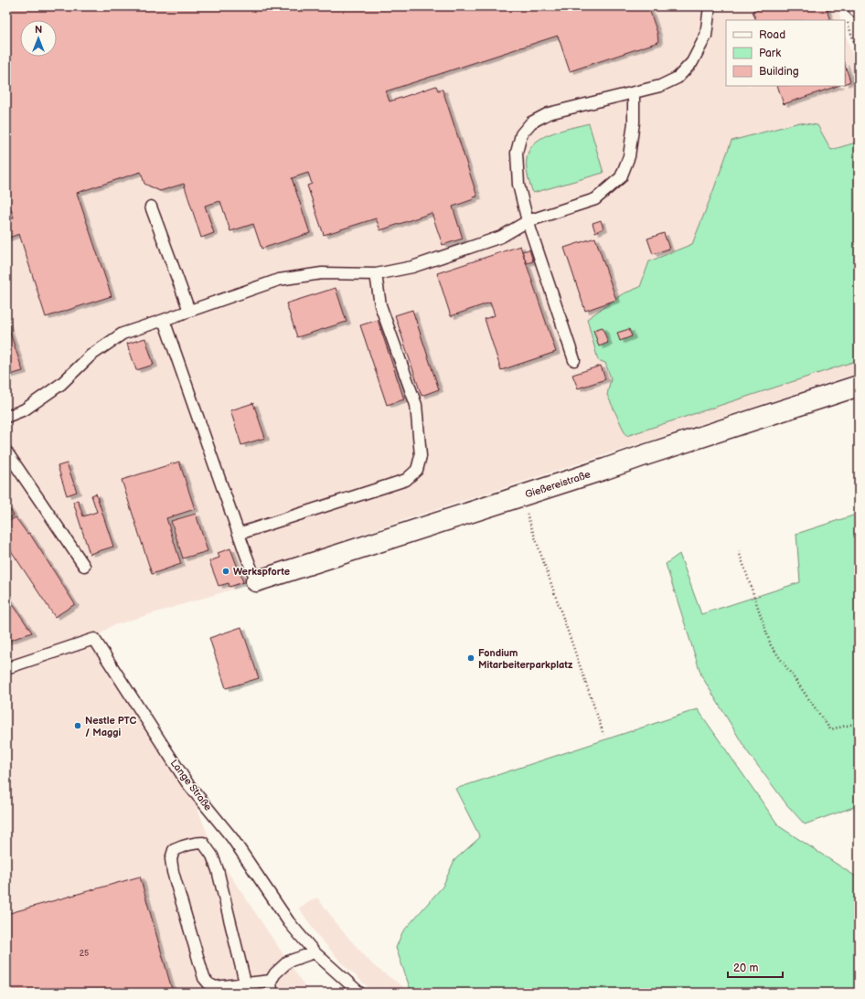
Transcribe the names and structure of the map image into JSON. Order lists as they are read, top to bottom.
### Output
{
  "streets": {
    "street": ["Gießereistraße"],
    "lane": ["Lange Straße"]
  },
  "places": ["Werkspforte", "Fondium Mitarbeiterparkplatz", "Nestle PTC / Maggi"],
  "house_numbers": ["25"],
  "legend": ["Road", "Park", "Building"],
  "scale_bar": "20 m",
  "north": "top"
}
